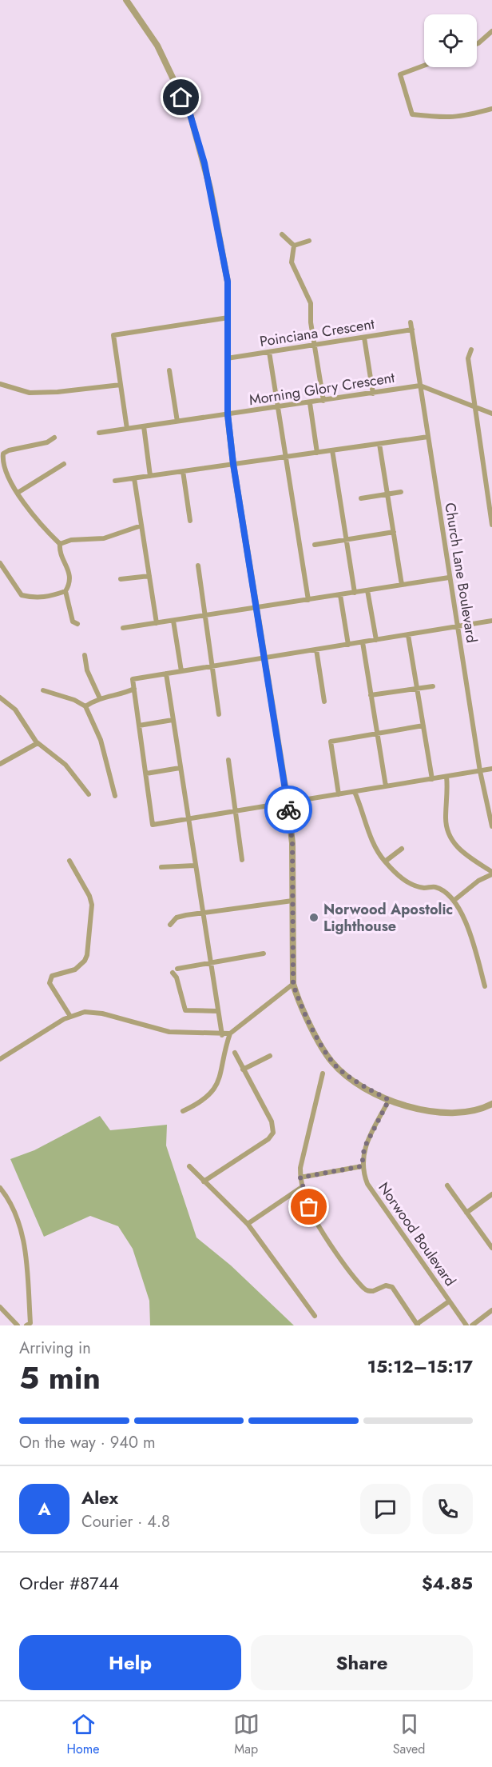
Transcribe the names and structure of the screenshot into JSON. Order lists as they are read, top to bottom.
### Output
{
  "streets": {
    "street": [
      "Poinciana Crescent",
      "Morning Glory Crescent",
      "Church Lane Boulevard",
      "Norwood Boulevard"
    ]
  },
  "crossings": [
    ["Poinciana Crescent", "Church Lane Boulevard"],
    ["Morning Glory Crescent", "Church Lane Boulevard"]
  ],
  "places": ["Norwood Apostolic Lighthouse"],
  "page": {
    "heading": ["5 min", "Arriving in", "15:12–15:17"],
    "panel": [
      "Alex",
      "Courier · 4.8",
      "Order #8744",
      "$4.85"
    ],
    "bar": "On the way · 940 m",
    "round": "A",
    "buttons": ["Help", "Share"],
    "tabs": ["Home", "Map", "Saved"]
  }
}
